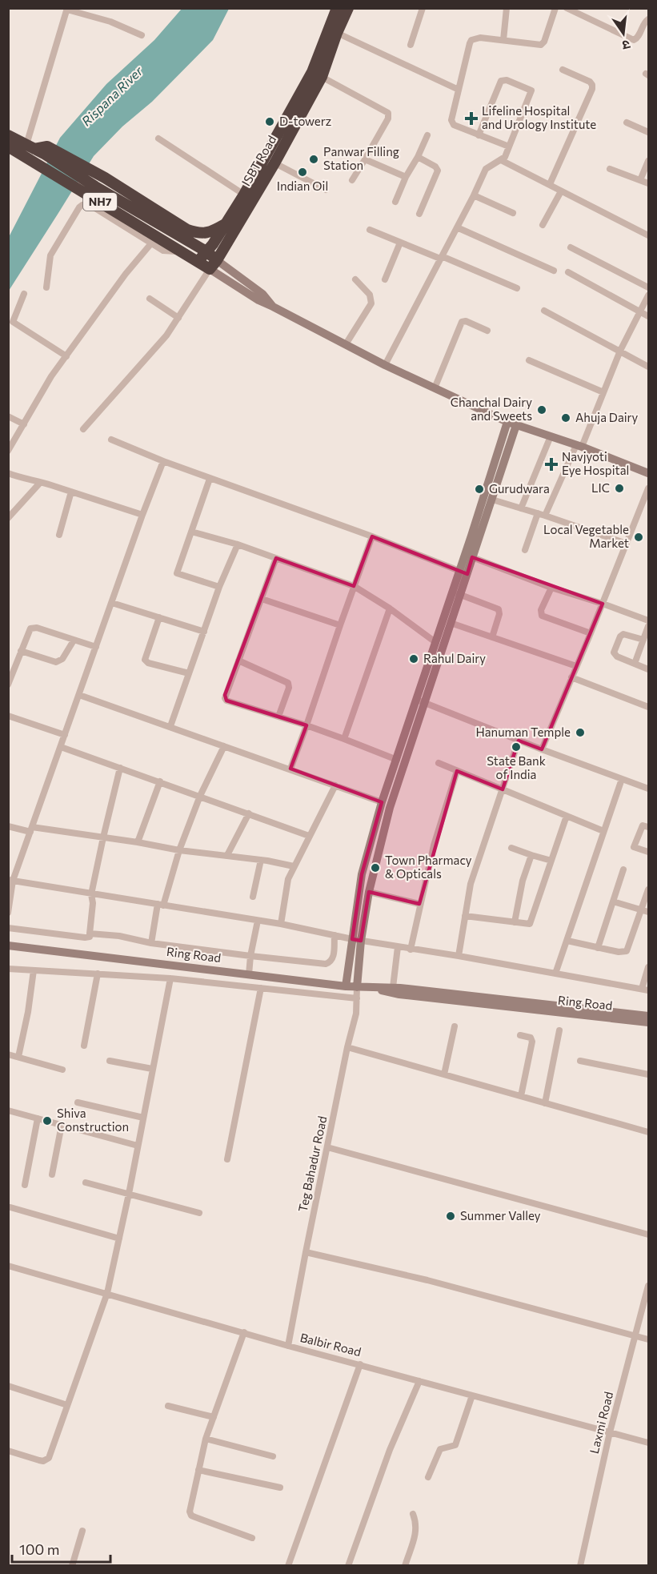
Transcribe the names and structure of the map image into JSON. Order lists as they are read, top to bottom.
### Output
{
  "streets": {
    "highway": ["ISBT Road", "NH7"],
    "main road": ["Ring Road"],
    "street": ["Teg Bahadur Road", "Balbir Road", "Laxmi Road"]
  },
  "crossings": [
    ["ISBT Road", "NH7"],
    ["Ring Road", "Teg Bahadur Road"],
    ["Teg Bahadur Road", "Balbir Road"],
    ["Balbir Road", "Laxmi Road"]
  ],
  "water": ["Rispana River"],
  "places": {
    "health": ["Lifeline Hospital and Urology Institute", "Navjyoti Eye Hospital"],
    "other": [
      "D-towerz",
      "Panwar Filling Station",
      "Indian Oil",
      "Chanchal Dairy and Sweets",
      "Ahuja Dairy",
      "LIC",
      "Gurudwara",
      "Local Vegetable Market",
      "Rahul Dairy",
      "Hanuman Temple",
      "State Bank of India",
      "Town Pharmacy & Opticals",
      "Shiva Construction",
      "Summer Valley"
    ]
  },
  "scale_bar": "100 m",
  "north": "bottom"
}
